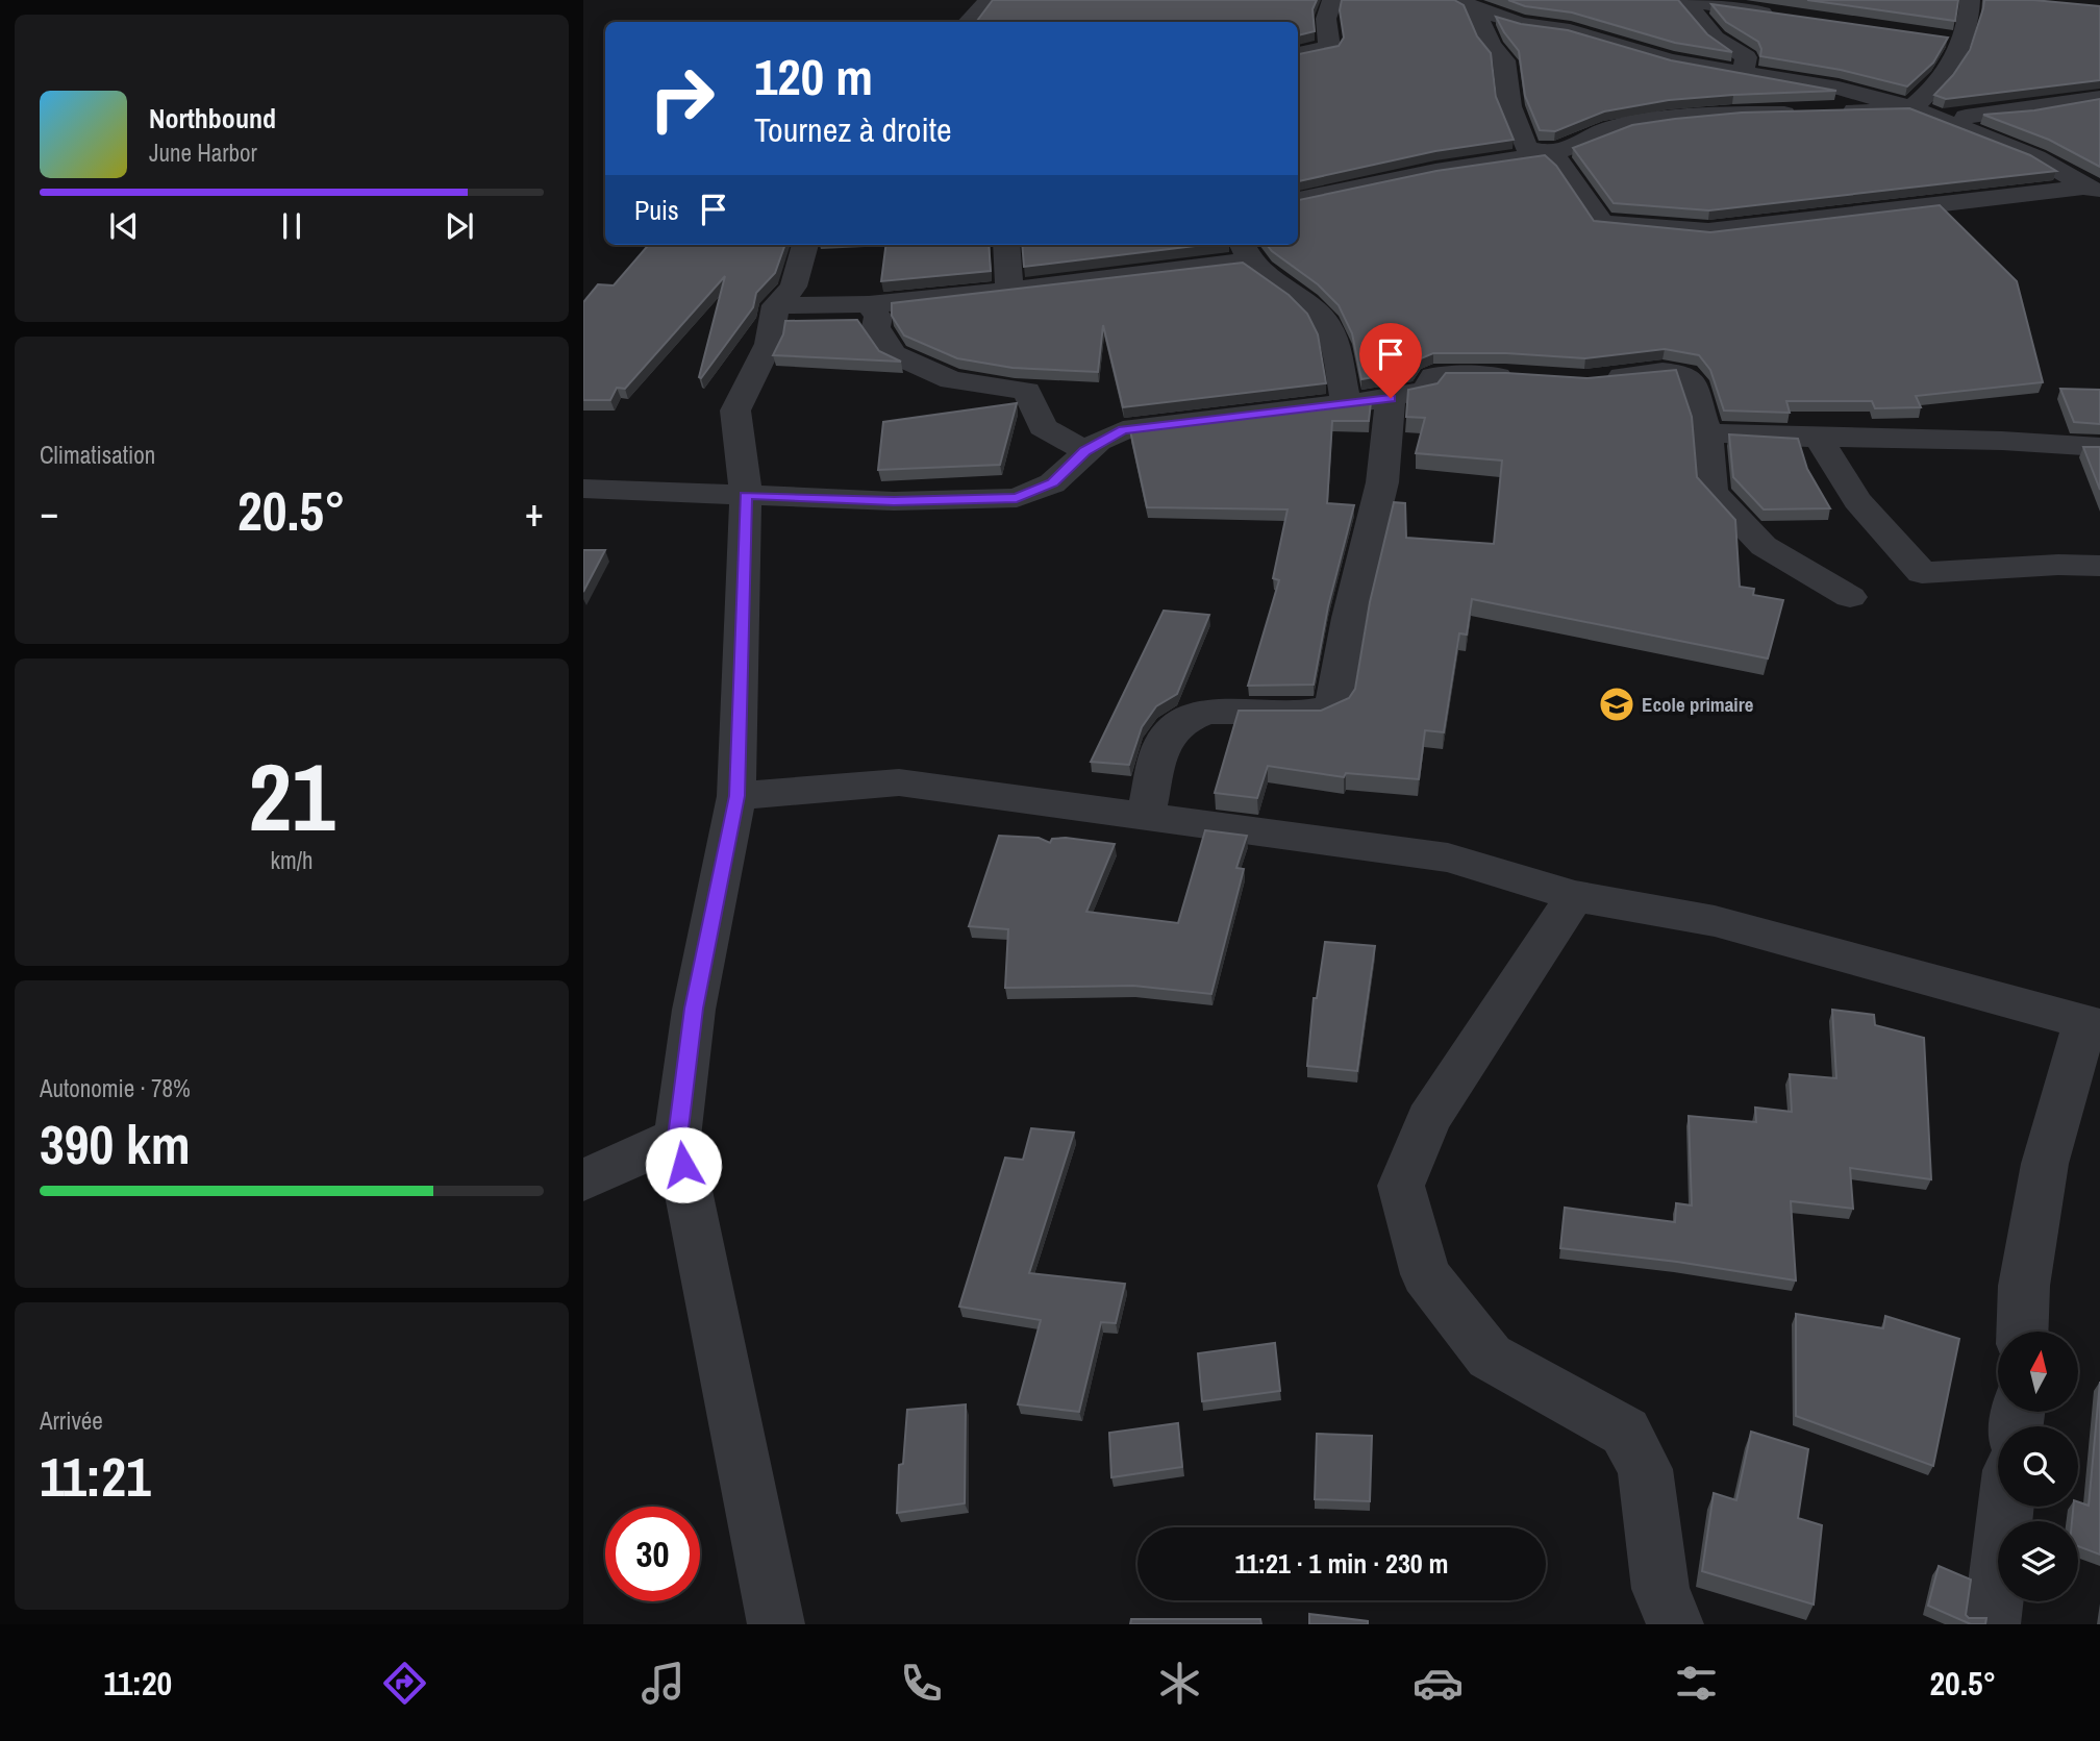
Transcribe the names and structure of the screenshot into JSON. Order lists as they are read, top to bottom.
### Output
{
  "places": {
    "school or university": ["Ecole primaire"]
  },
  "north": "top",
  "page": {
    "turn": ["120 m", "Tournez à droite"],
    "song": ["Northbound", "June Harbor"],
    "then": "Puis",
    "tile": [
      "Climatisation",
      ["21", "km/h"],
      ["Autonomie · 78%", "390 km"],
      ["Arrivée", "11:21"]
    ],
    "heat": ["−", "20.5°", "+"],
    "limit": "30",
    "trip": "11:21 · 1 min · 230 m",
    "tabs": ["11:20", "20.5°"]
  }
}
